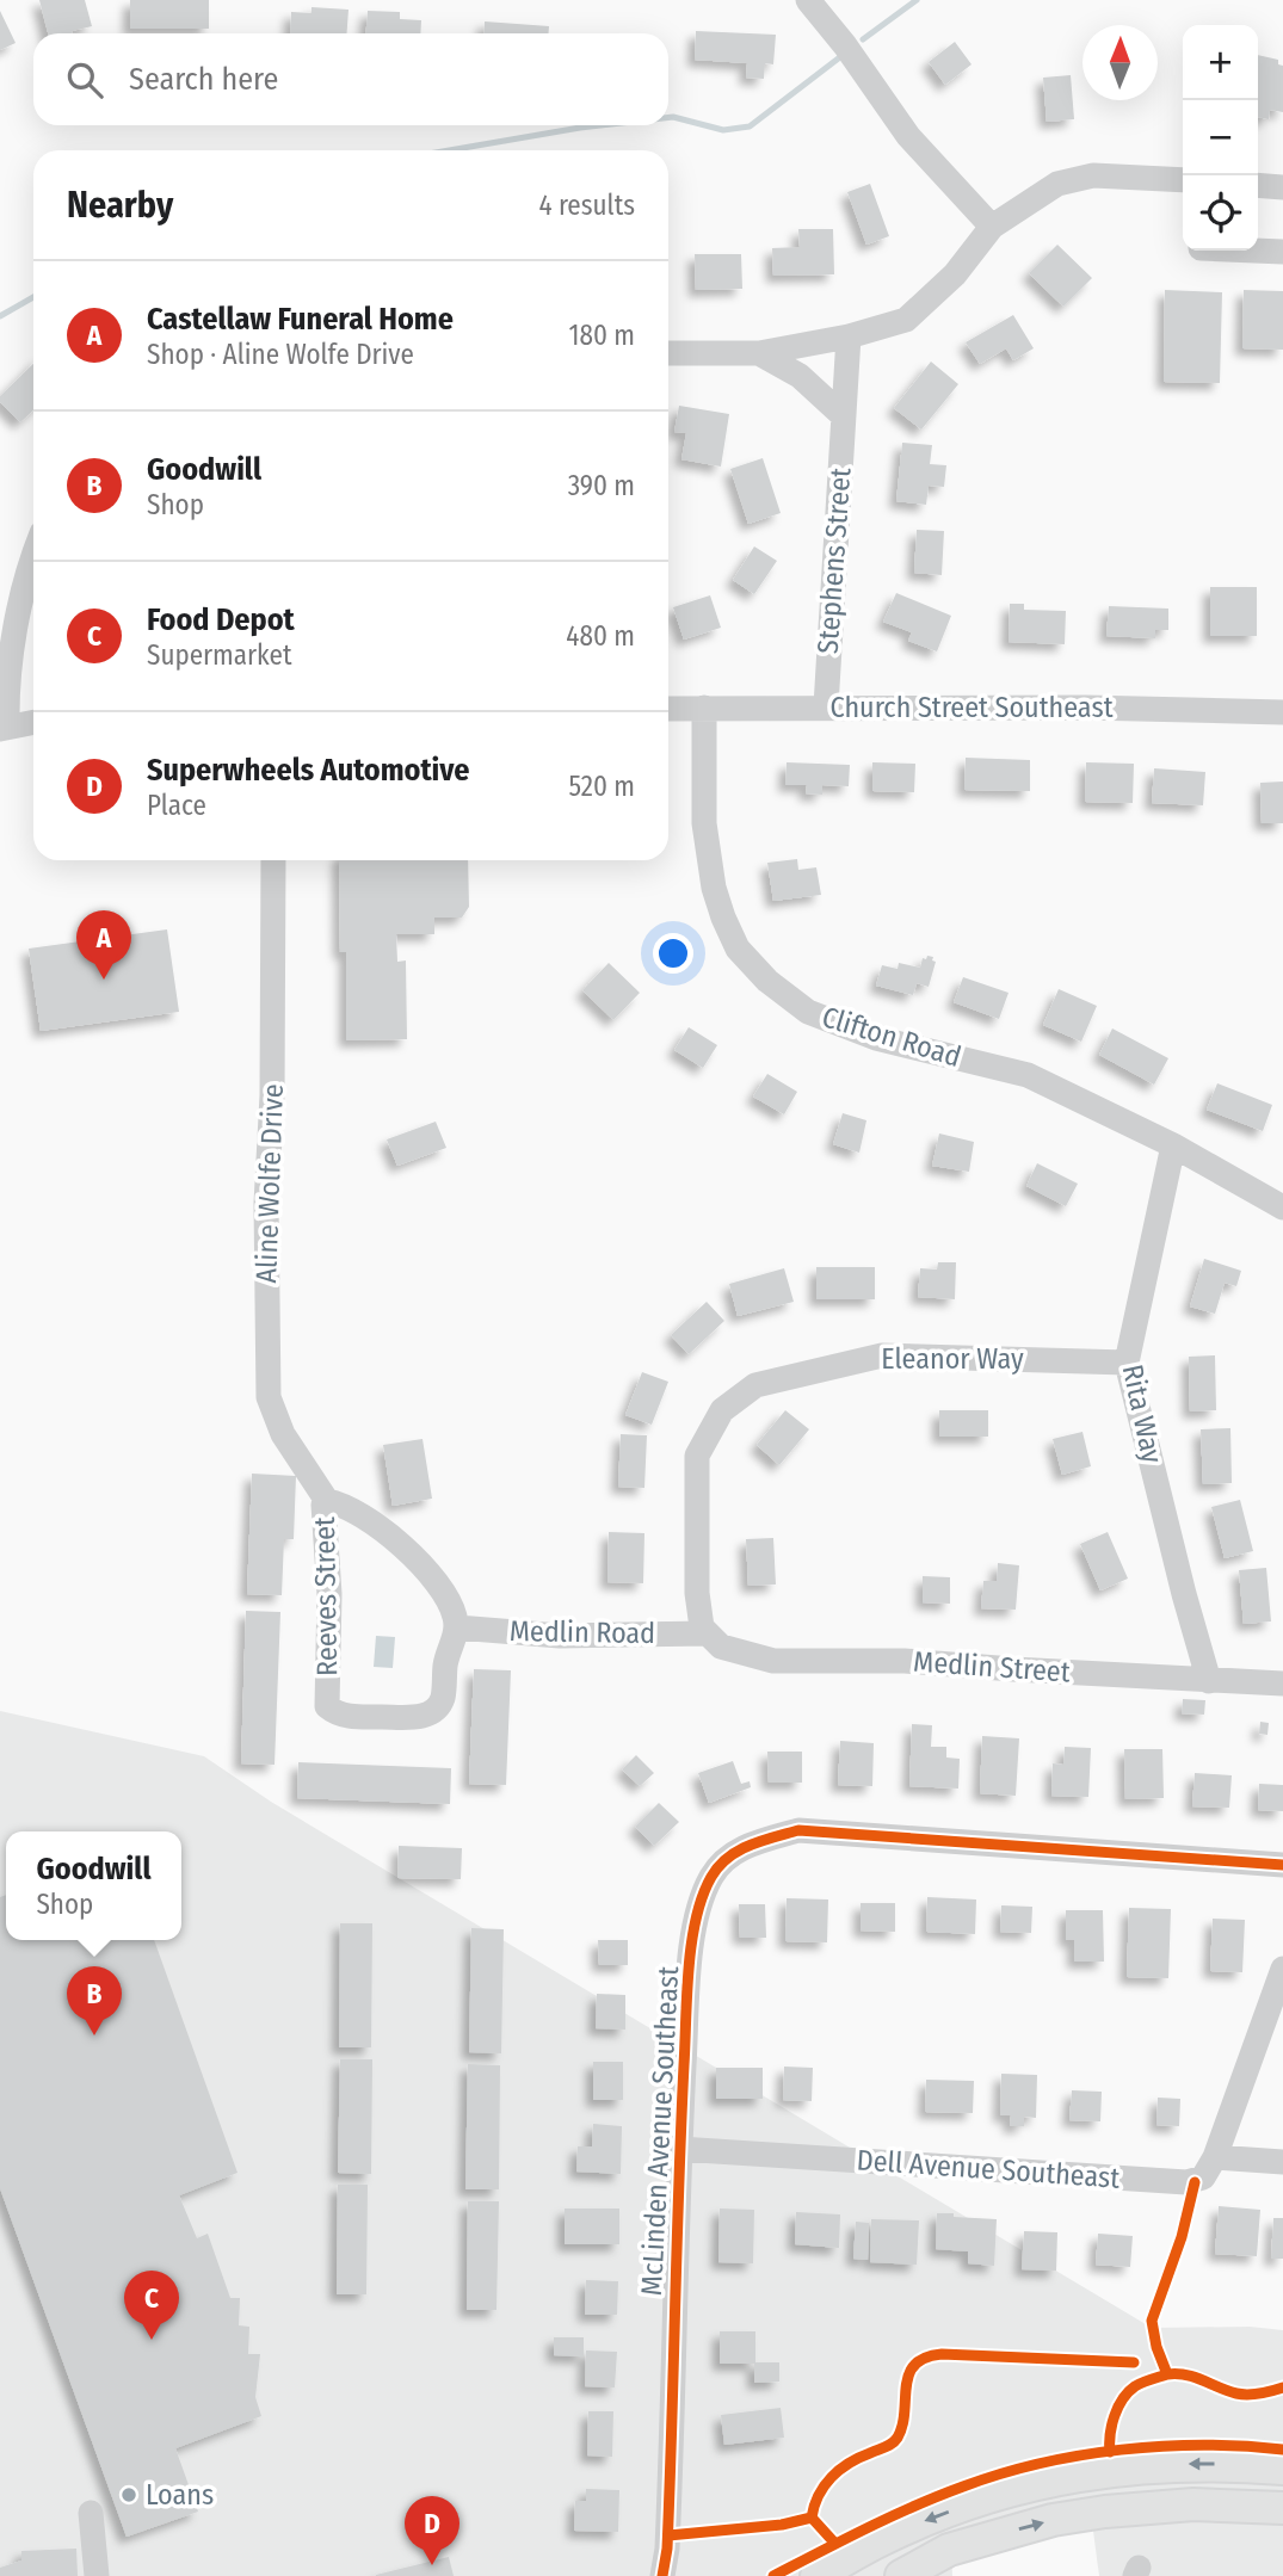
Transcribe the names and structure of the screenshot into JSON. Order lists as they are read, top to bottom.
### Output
{
  "streets": {
    "street": [
      "Stephens Street",
      "Church Street Southeast",
      "Clifton Road",
      "Aline Wolfe Drive",
      "Eleanor Way",
      "Rita Way",
      "Reeves Street",
      "Medlin Road",
      "Medlin Street",
      "McLinden Avenue Southeast",
      "Dell Avenue Southeast"
    ]
  },
  "crossings": [
    ["Stephens Street", "Church Street Southeast"],
    ["Church Street Southeast", "Clifton Road"],
    ["Clifton Road", "Rita Way"],
    ["Aline Wolfe Drive", "Reeves Street"],
    ["Eleanor Way", "Rita Way"],
    ["Eleanor Way", "Medlin Road"],
    ["Eleanor Way", "Medlin Street"],
    ["Rita Way", "Medlin Street"],
    ["Reeves Street", "Medlin Road"],
    ["Medlin Road", "Medlin Street"],
    ["McLinden Avenue Southeast", "Dell Avenue Southeast"]
  ],
  "places": ["Loans"],
  "north": "top",
  "page": {
    "map_buttons": ["+", "−"],
    "search": "Search here",
    "heading": ["Nearby", "4 results"],
    "list": [
      {
        "mark": "A",
        "name": "Castellaw Funeral Home",
        "note": "Shop · Aline Wolfe Drive",
        "value": "180 m"
      },
      {
        "mark": "B",
        "name": "Goodwill",
        "note": "Shop",
        "value": "390 m"
      },
      {
        "mark": "C",
        "name": "Food Depot",
        "note": "Supermarket",
        "value": "480 m"
      },
      {
        "mark": "D",
        "name": "Superwheels Automotive",
        "note": "Place",
        "value": "520 m"
      }
    ],
    "pins": [
      "A",
      "B",
      "C",
      "D"
    ],
    "popup": ["Goodwill", "Shop"]
  }
}
